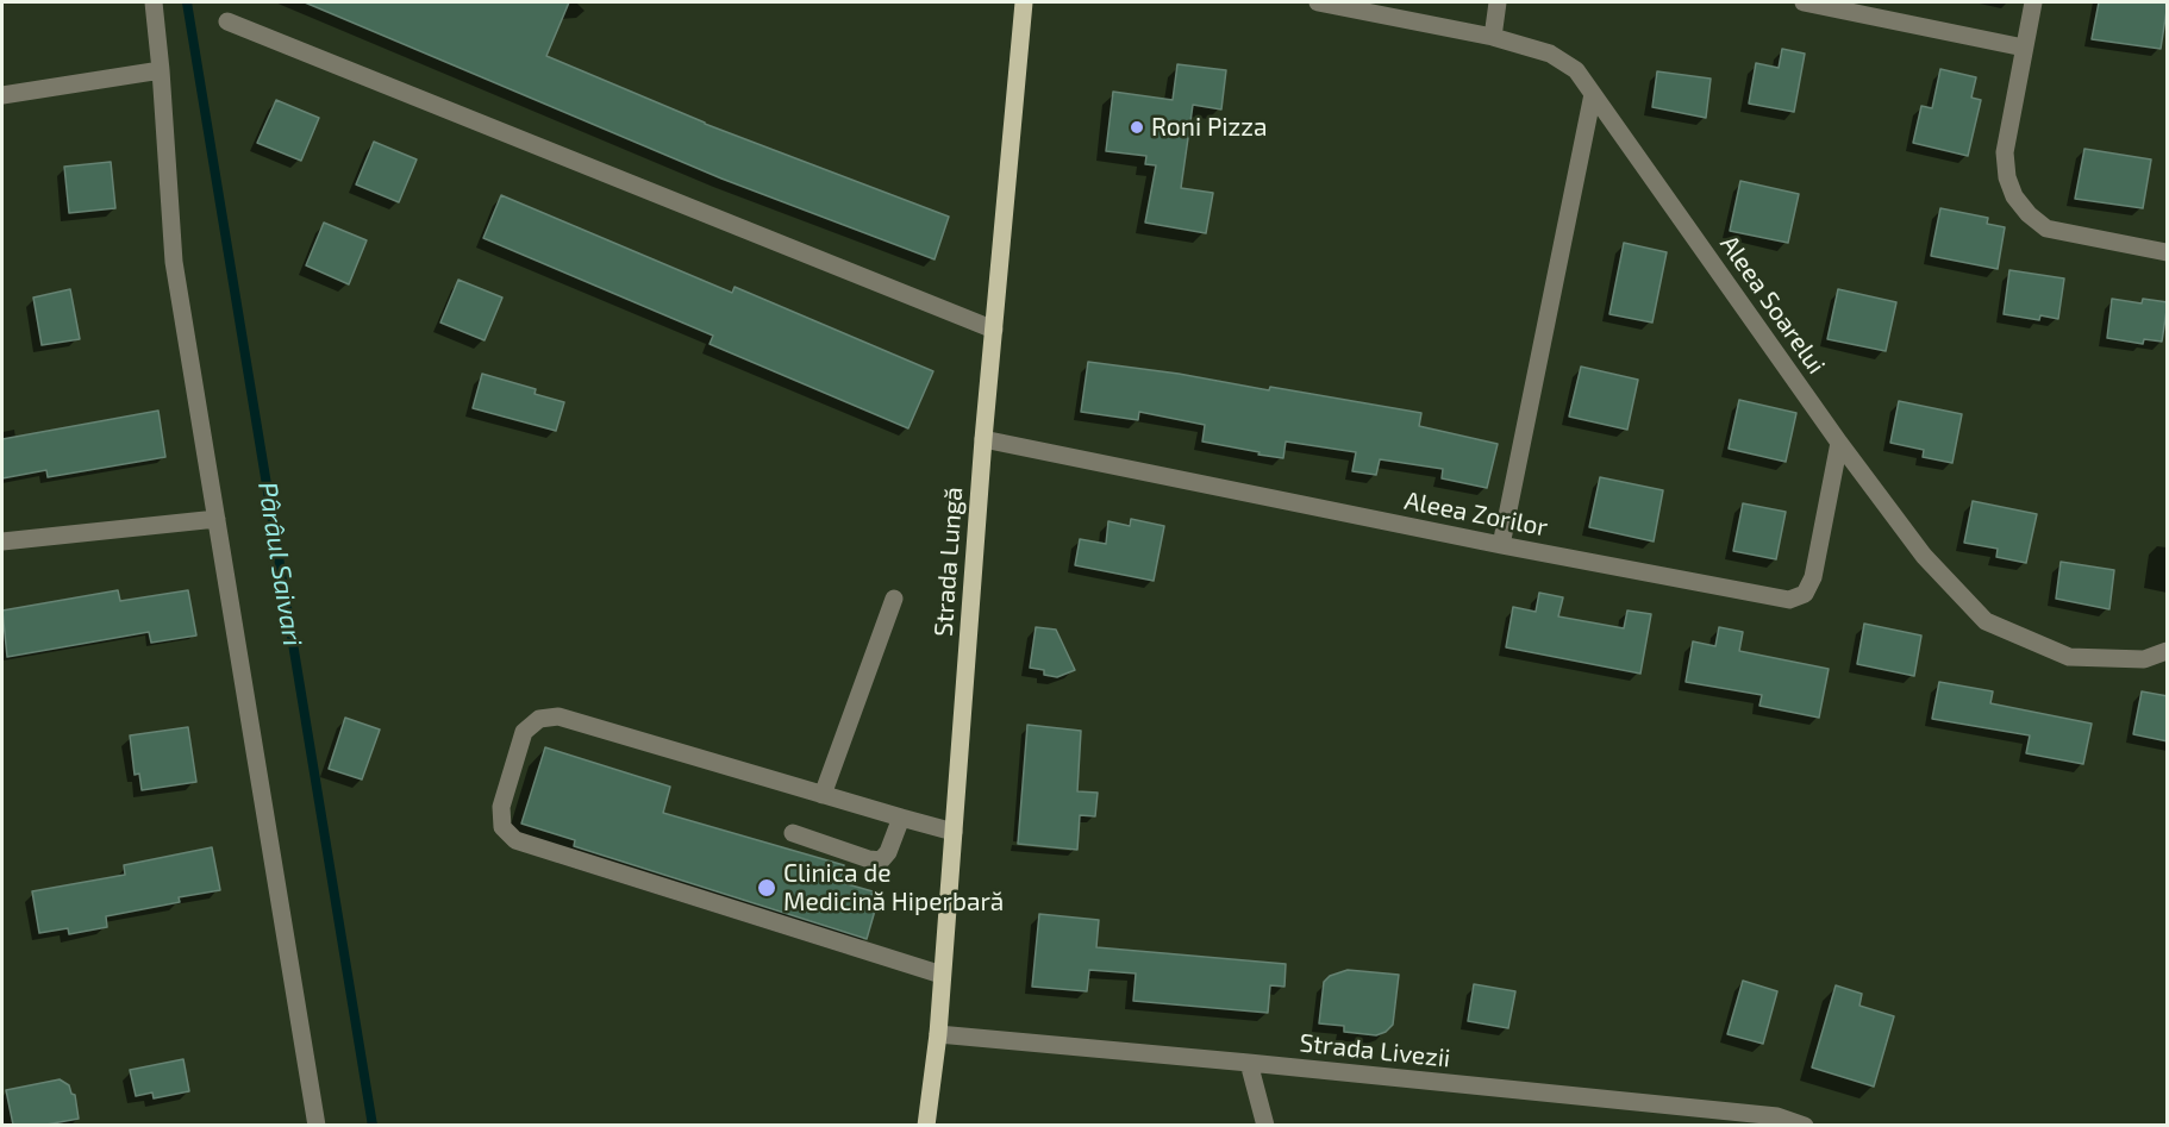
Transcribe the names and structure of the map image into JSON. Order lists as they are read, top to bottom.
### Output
{
  "streets": {
    "main road": ["Strada Lungă"],
    "street": ["Aleea Soarelui", "Aleea Zorilor", "Strada Livezii"]
  },
  "crossings": [
    ["Aleea Soarelui", "Aleea Zorilor"],
    ["Aleea Zorilor", "Strada Lungă"],
    ["Strada Lungă", "Strada Livezii"]
  ],
  "water": ["Pârâul Saivari"],
  "places": ["Roni Pizza", "Clinica de Medicină Hiperbară"]
}
